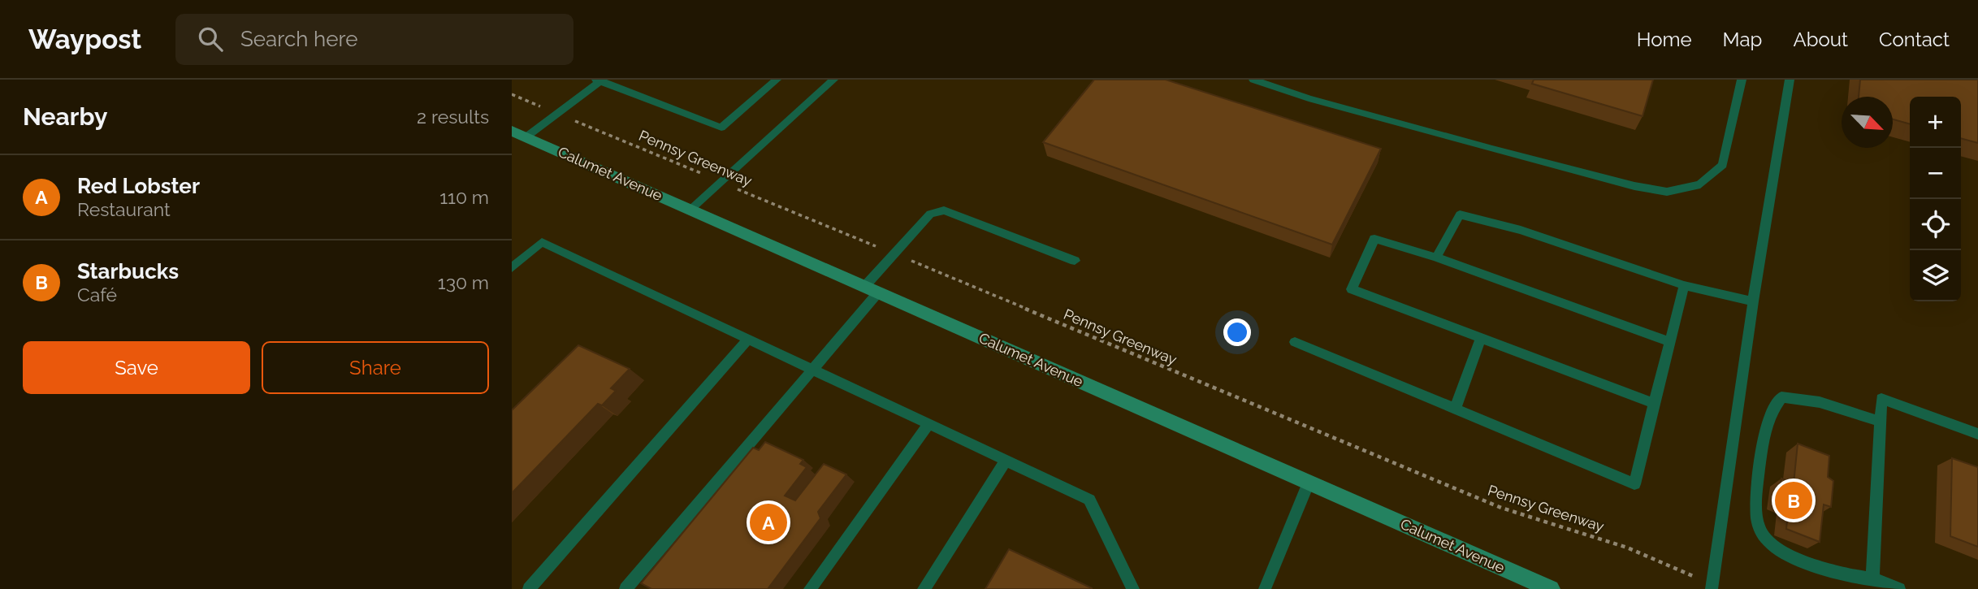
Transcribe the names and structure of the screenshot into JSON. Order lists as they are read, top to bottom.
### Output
{
  "streets": {
    "main road": ["Calumet Avenue"],
    "path": ["Pennsy Greenway"]
  },
  "north": "bottom right",
  "page": {
    "header": "Waypost",
    "search": "Search here",
    "nav": [
      "Home",
      "Map",
      "About",
      "Contact"
    ],
    "heading": ["Nearby", "2 results"],
    "map_buttons": ["+", "−"],
    "list": [
      {
        "mark": "A",
        "name": "Red Lobster",
        "note": "Restaurant",
        "value": "110 m"
      },
      {
        "mark": "B",
        "name": "Starbucks",
        "note": "Café",
        "value": "130 m"
      }
    ],
    "buttons": ["Save", "Share"],
    "pins": ["B", "A"]
  }
}
